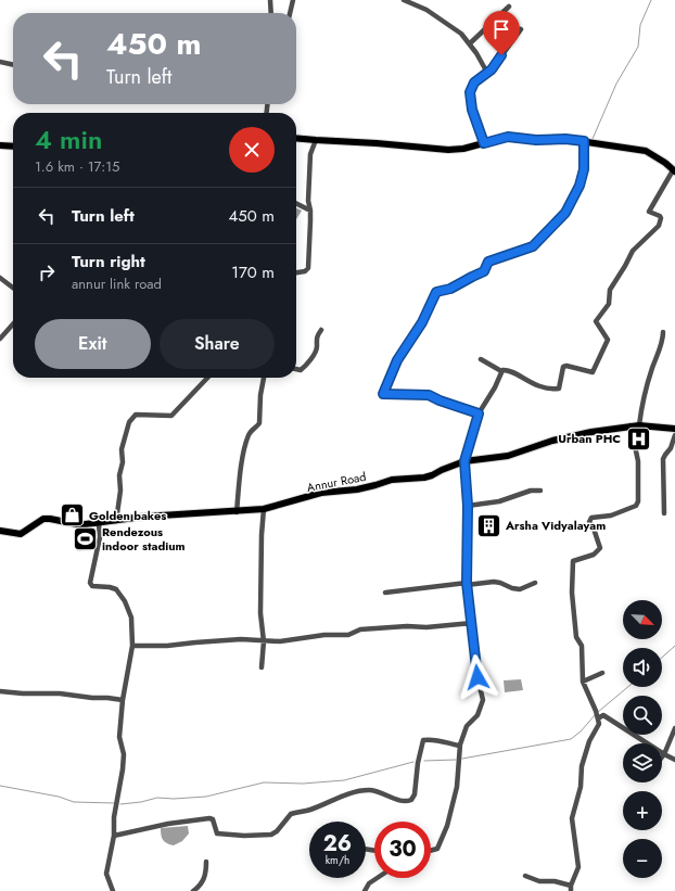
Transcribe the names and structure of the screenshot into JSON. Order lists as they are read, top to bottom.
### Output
{
  "streets": {
    "main road": ["Annur Road"]
  },
  "places": {
    "hospital": ["Urban PHC"],
    "shop": ["Golden bakes"],
    "building": ["Arsha Vidyalayam"],
    "sports": ["Rendezous indoor stadium"]
  },
  "north": "bottom right",
  "page": {
    "turn": ["450 m", "Turn left"],
    "heading": ["4 min", "1.6 km · 17:15"],
    "list": [
      {
        "name": "Turn left",
        "value": "450 m"
      },
      {
        "name": "Turn right",
        "note": "annur link road",
        "value": "170 m"
      }
    ],
    "buttons": ["Exit", "Share"],
    "map_buttons": ["+", "−"],
    "speed": "26 km/h",
    "limit": "30"
  }
}
